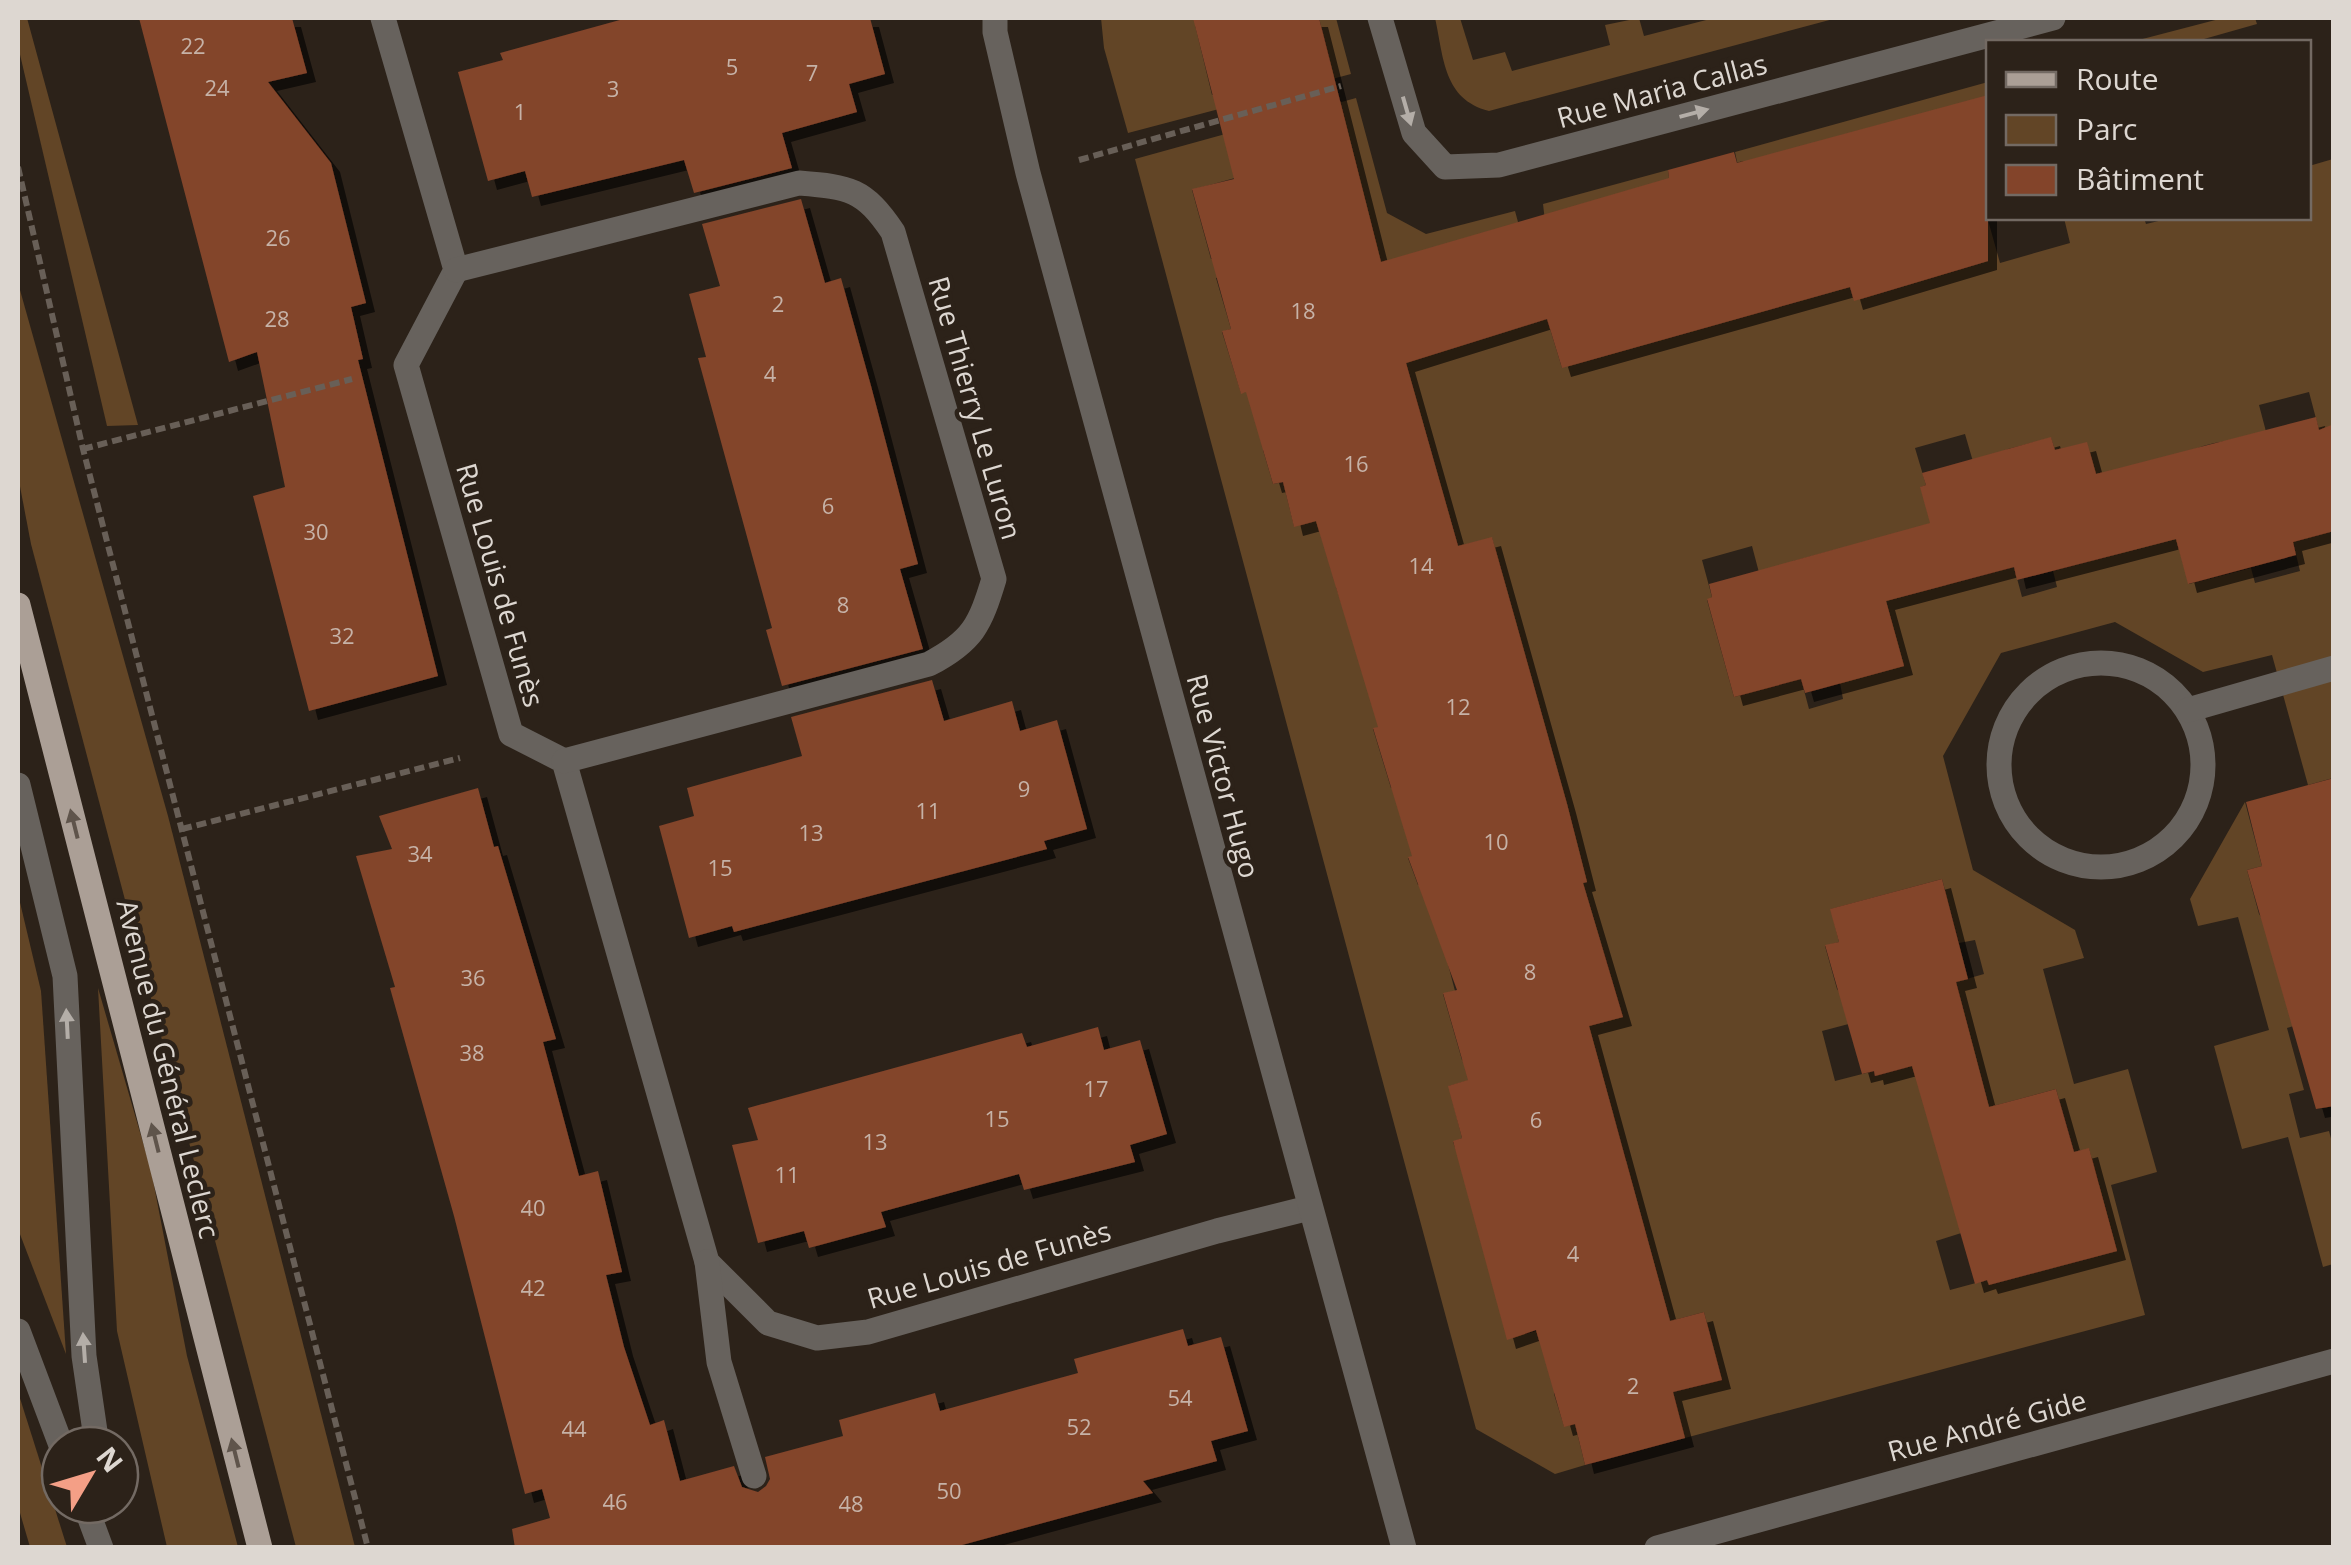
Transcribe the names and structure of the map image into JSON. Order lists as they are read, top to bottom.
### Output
{
  "streets": {
    "main road": ["Avenue du Général Leclerc"],
    "street": [
      "Rue Maria Callas",
      "Rue Thierry Le Luron",
      "Rue Louis de Funès",
      "Rue Victor Hugo",
      "Rue André Gide"
    ]
  },
  "crossings": [
    ["Rue Thierry Le Luron", "Rue Louis de Funès"],
    ["Rue Louis de Funès", "Rue Victor Hugo"]
  ],
  "one_way": ["Rue Maria Callas", "Avenue du Général Leclerc"],
  "house_numbers": [
    "22",
    "5",
    "7",
    "24",
    "3",
    "1",
    "26",
    "2",
    "18",
    "28",
    "4",
    "16",
    "6",
    "30",
    "14",
    "8",
    "32",
    "12",
    "9",
    "11",
    "13",
    "10",
    "34",
    "15",
    "8",
    "36",
    "38",
    "17",
    "15",
    "6",
    "13",
    "11",
    "40",
    "4",
    "42",
    "2",
    "54",
    "52",
    "44",
    "50",
    "46",
    "48"
  ],
  "legend": ["Route", "Parc", "Bâtiment"],
  "north": "top right"
}
